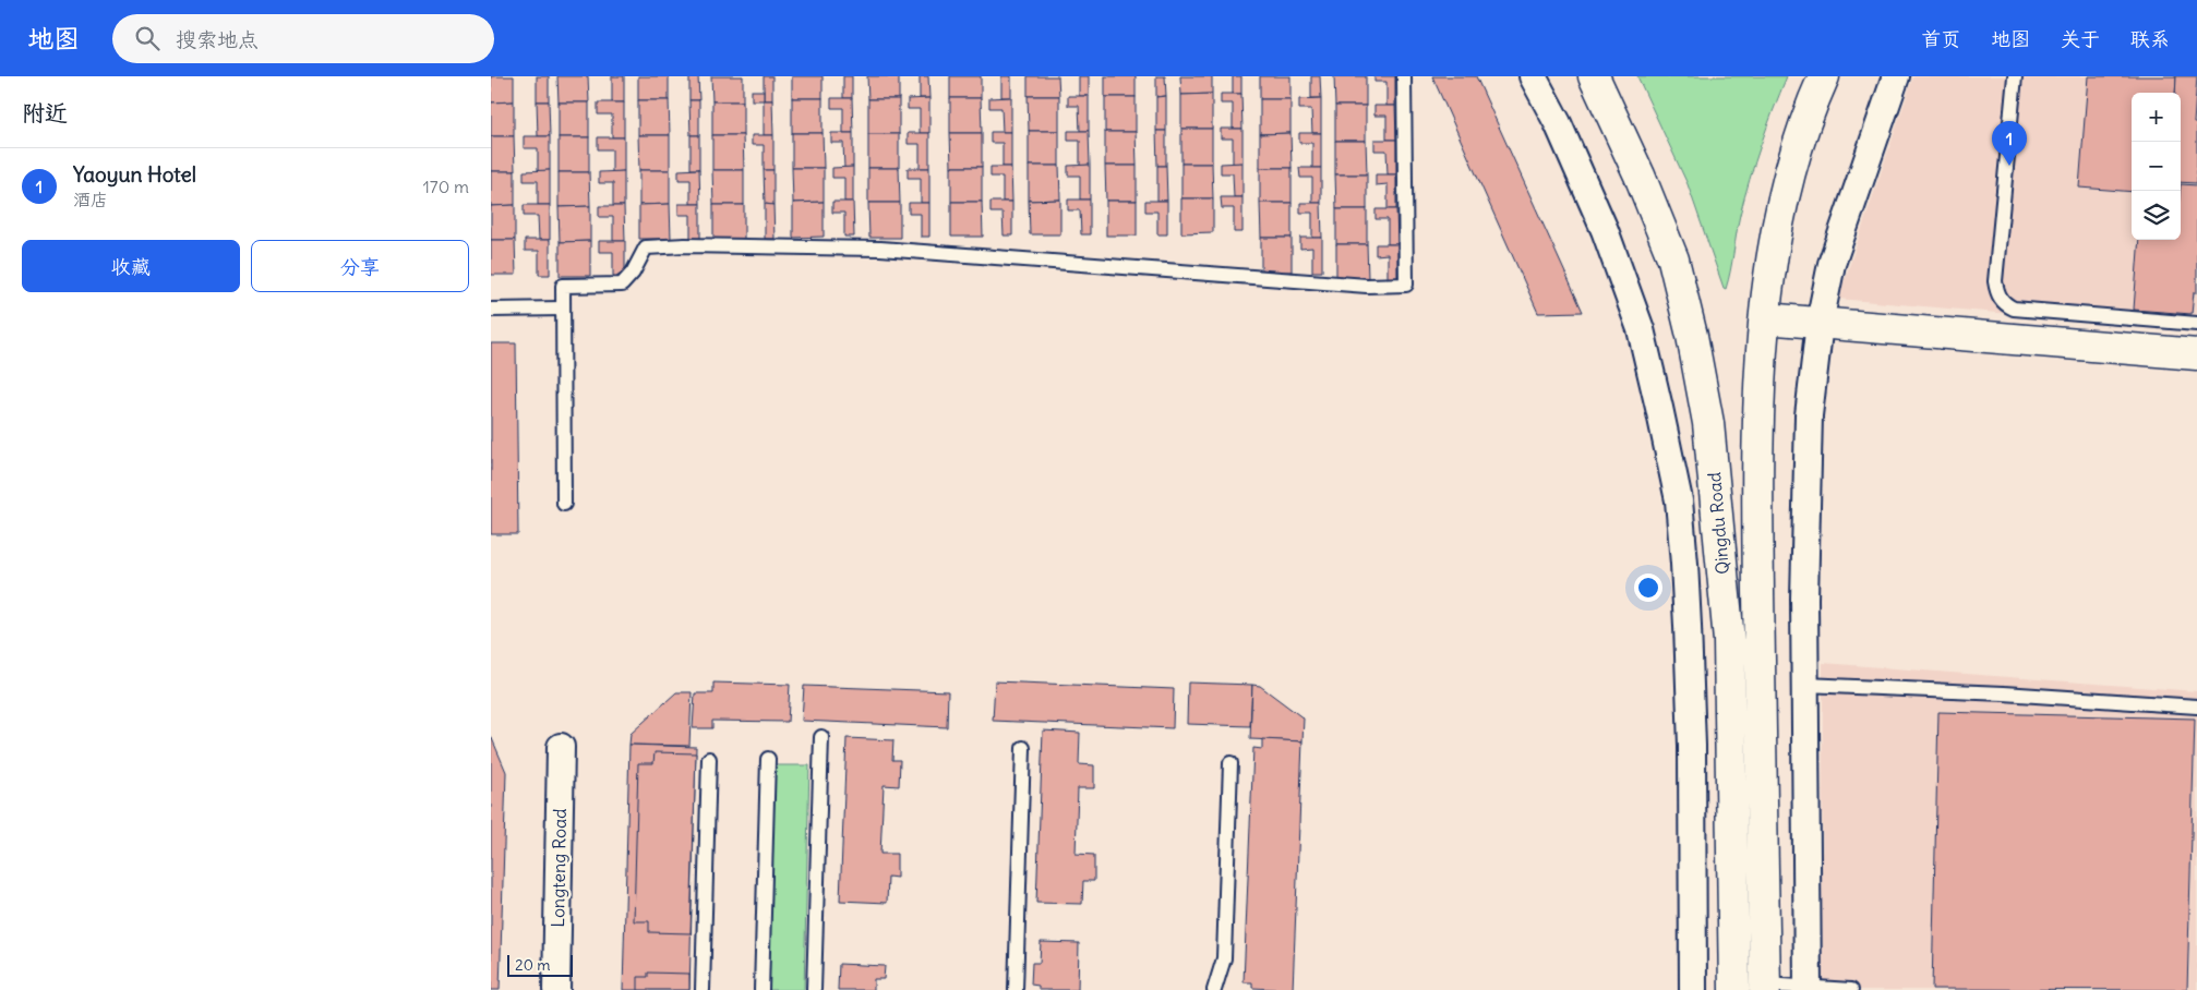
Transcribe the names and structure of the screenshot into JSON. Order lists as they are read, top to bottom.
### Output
{
  "streets": {
    "main road": ["Qingdu Road"],
    "street": ["Longteng Road"]
  },
  "scale_bar": "20 m",
  "page": {
    "header": "地图",
    "search": "搜索地点",
    "nav": [
      "首页",
      "地图",
      "关于",
      "联系"
    ],
    "heading": "附近",
    "map_buttons": ["+", "−"],
    "pins": "1",
    "list": [
      {
        "mark": "1",
        "name": "Yaoyun Hotel",
        "note": "酒店",
        "value": "170 m"
      }
    ],
    "buttons": ["收藏", "分享"],
    "scale": "20 m"
  }
}
